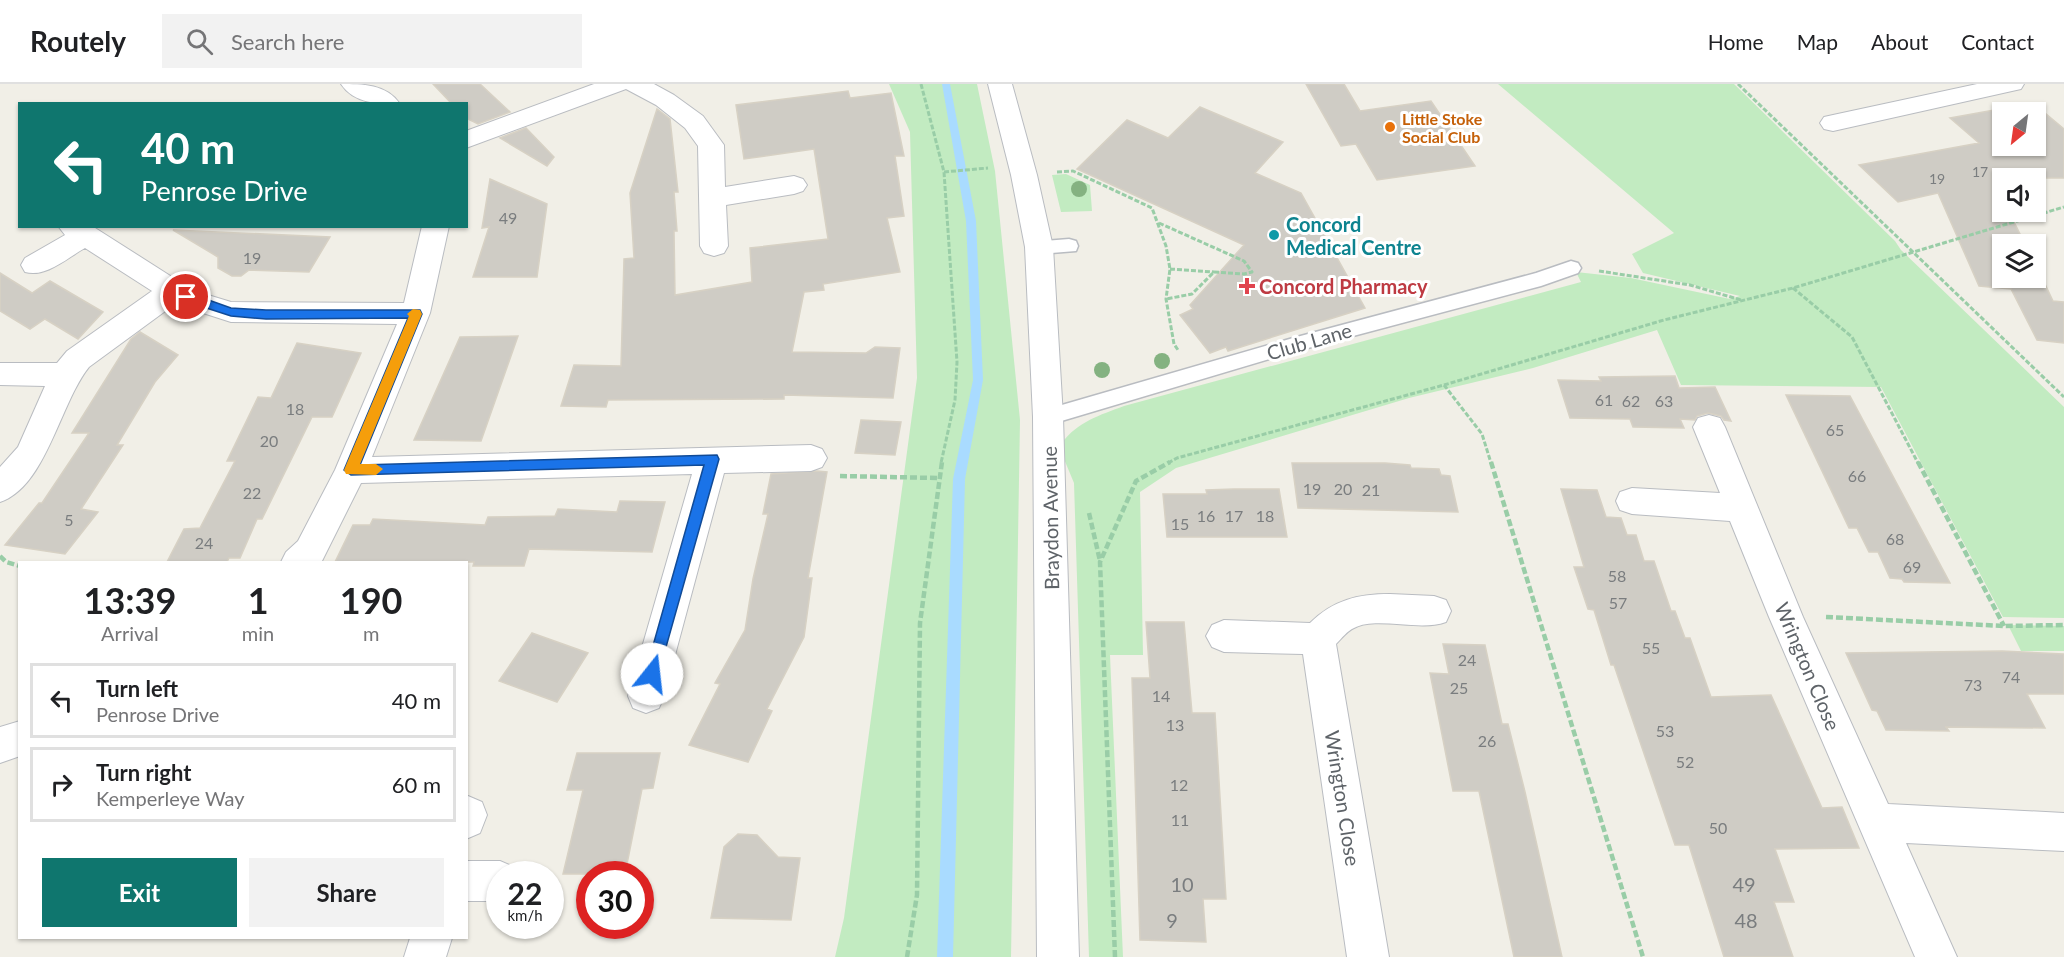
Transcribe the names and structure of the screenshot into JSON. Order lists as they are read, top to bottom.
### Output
{
  "streets": {
    "street": ["Braydon Avenue", "Wrington Close"],
    "lane": ["Club Lane"]
  },
  "crossings": [
    ["Club Lane", "Braydon Avenue"]
  ],
  "places": {
    "other": ["Little Stoke Social Club", "Concord Medical Centre"],
    "health": ["Concord Pharmacy"]
  },
  "house_numbers": [
    "17",
    "19",
    "49",
    "19",
    "61",
    "62",
    "63",
    "18",
    "65",
    "20",
    "66",
    "19",
    "20",
    "21",
    "22",
    "16",
    "17",
    "18",
    "5",
    "15",
    "68",
    "24",
    "69",
    "58",
    "57",
    "55",
    "24",
    "74",
    "73",
    "25",
    "14",
    "13",
    "53",
    "26",
    "52",
    "12",
    "11",
    "50",
    "10",
    "49",
    "9",
    "48"
  ],
  "north": "bottom left",
  "page": {
    "header": "Routely",
    "search": "Search here",
    "nav": [
      "Home",
      "Map",
      "About",
      "Contact"
    ],
    "turn": ["40 m", "Penrose Drive"],
    "eta": [
      "13:39",
      "Arrival",
      "1",
      "min",
      "190",
      "m"
    ],
    "list": [
      {
        "name": "Turn left",
        "note": "Penrose Drive",
        "value": "40 m"
      },
      {
        "name": "Turn right",
        "note": "Kemperleye Way",
        "value": "60 m"
      }
    ],
    "buttons": ["Exit", "Share"],
    "speed": "22 km/h",
    "limit": "30"
  }
}
